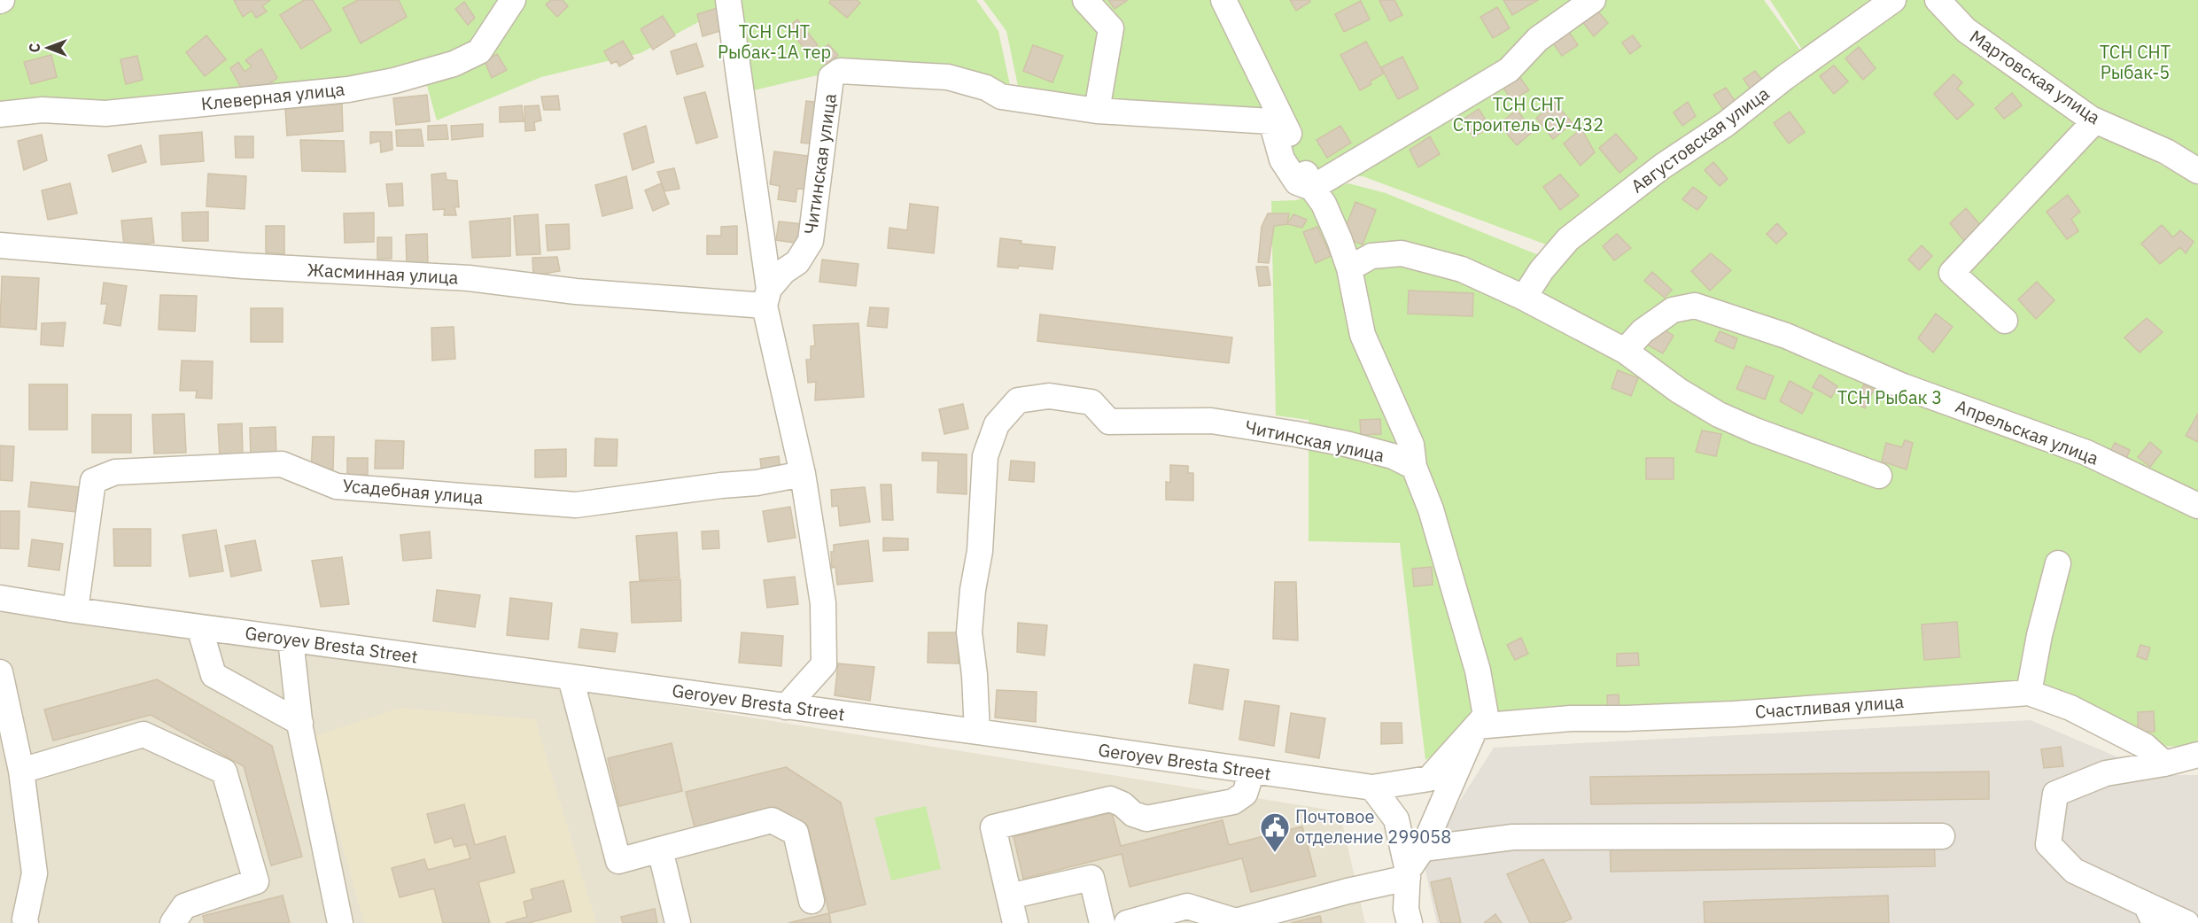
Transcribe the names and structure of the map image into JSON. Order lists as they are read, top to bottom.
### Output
{
  "streets": {
    "street": [
      "Мартовская улица",
      "Клеверная улица",
      "Августовская улица",
      "Читинская улица",
      "Жасминная улица",
      "Апрельская улица",
      "Усадебная улица",
      "Geroyev Bresta Street",
      "Счастливая улица"
    ]
  },
  "crossings": [
    ["Читинская улица", "Жасминная улица"],
    ["Читинская улица", "Geroyev Bresta Street"],
    ["Усадебная улица", "Geroyev Bresta Street"]
  ],
  "parks": [
    "ТСН СНТ Рыбак-1А тер",
    "ТСН СНТ Рыбак-5",
    "ТСН СНТ Строитель СУ-432",
    "ТСН Рыбак 3"
  ],
  "places": {
    "public building": ["Почтовое отделение 299058"]
  },
  "north": "left"
}
